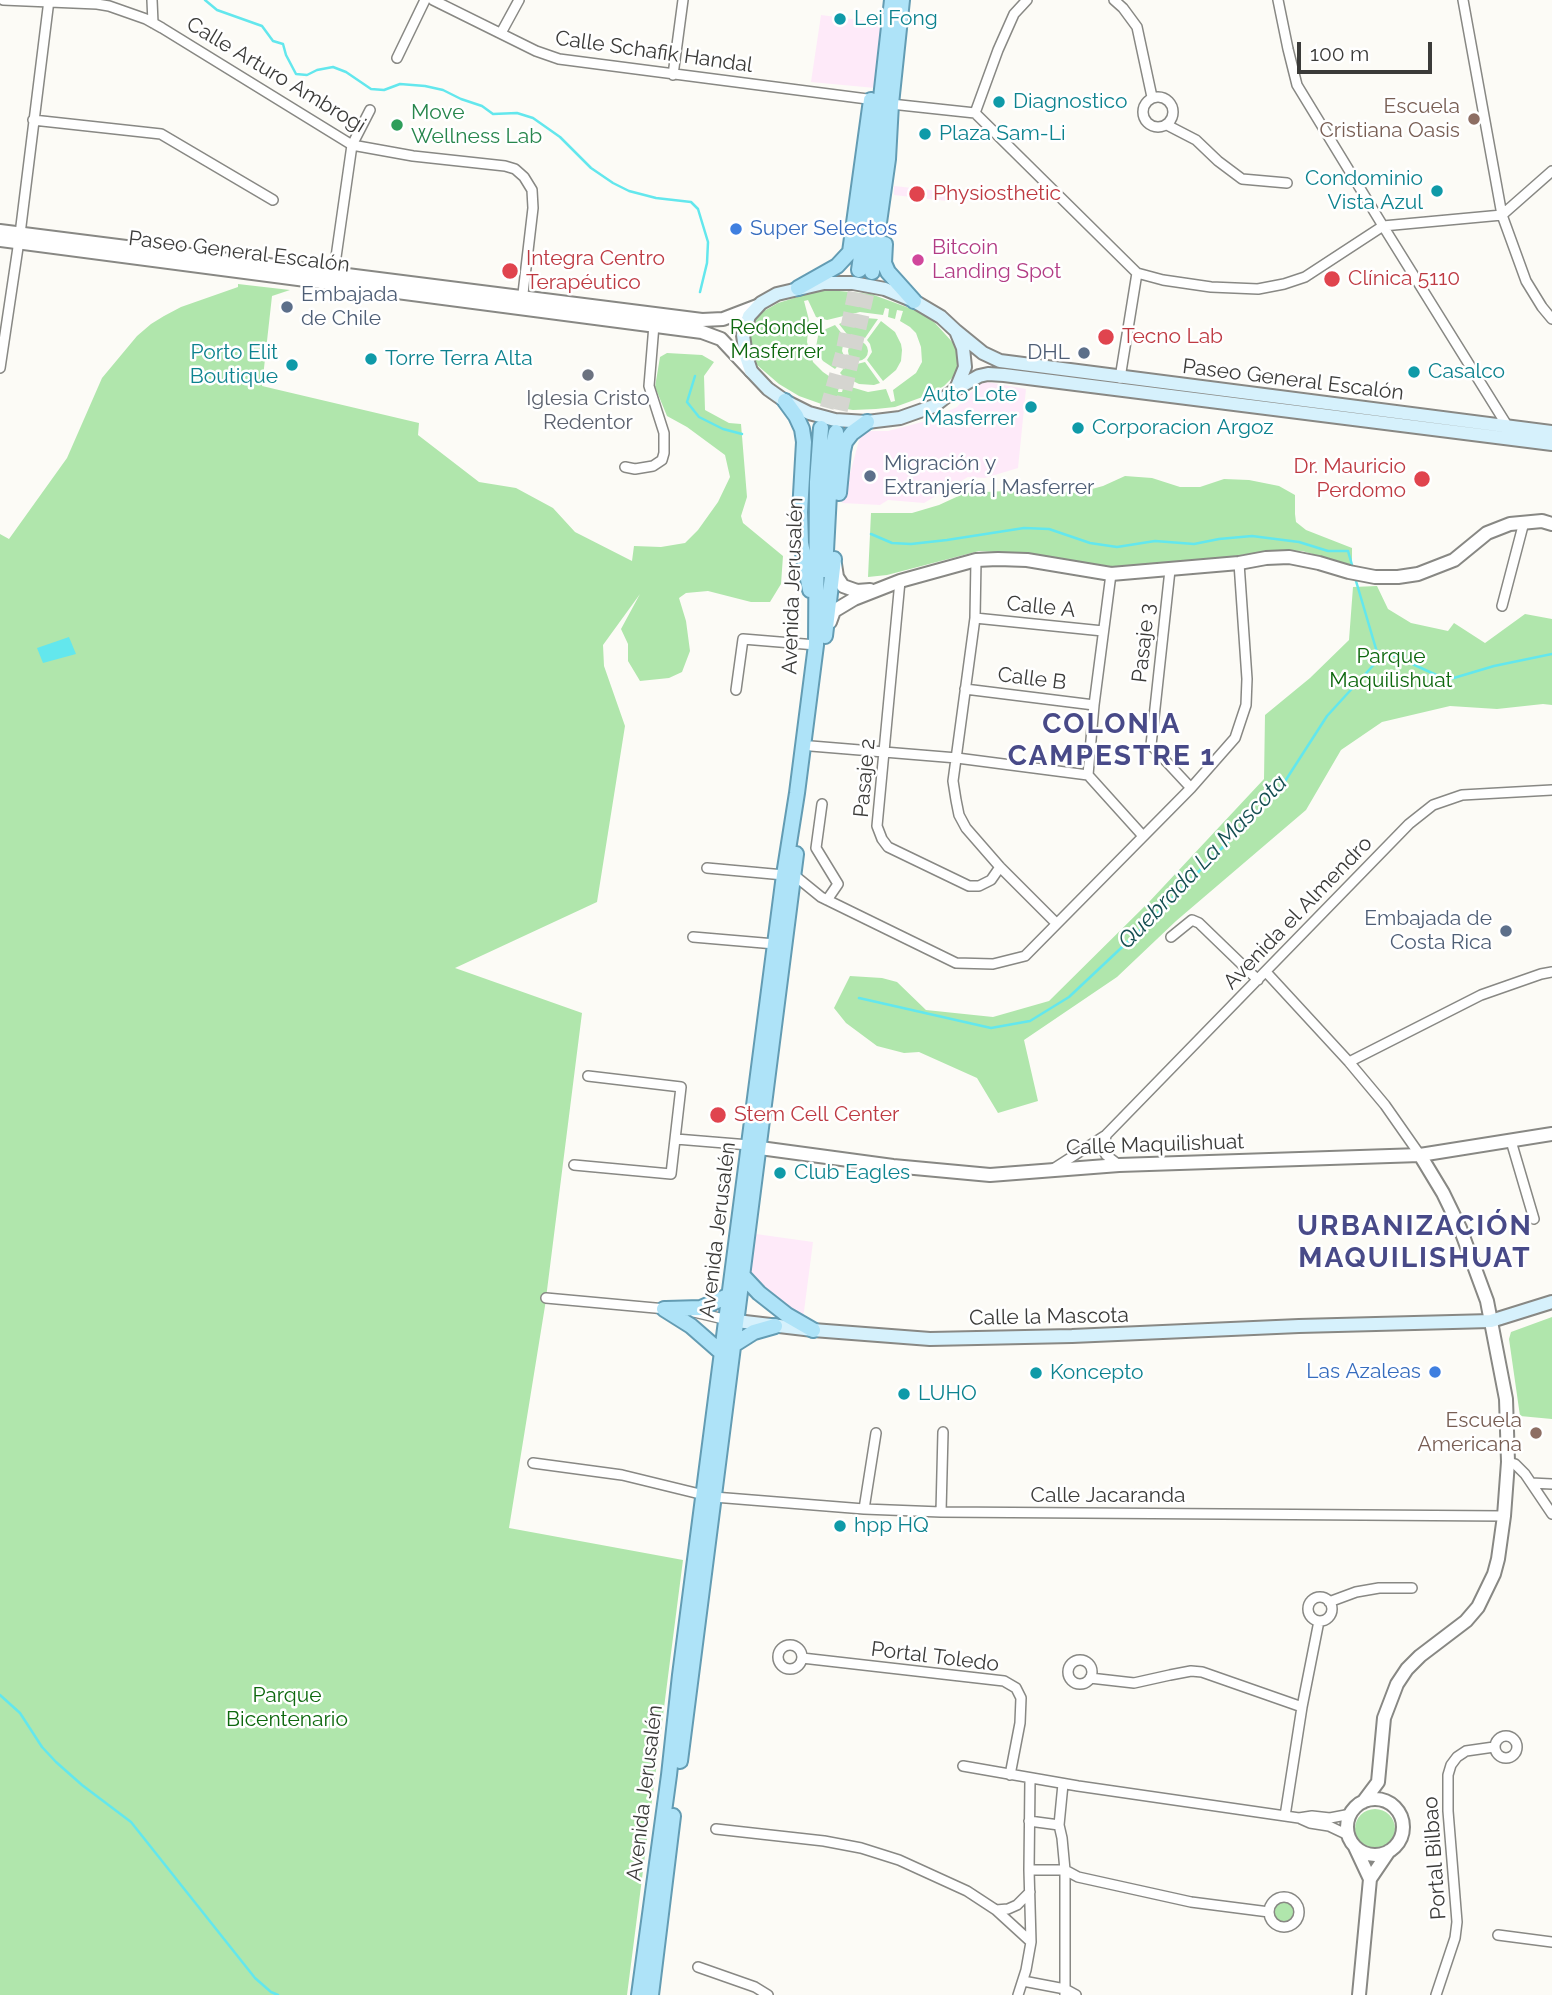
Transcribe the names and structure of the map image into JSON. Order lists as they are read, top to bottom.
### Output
{
  "streets": {
    "main road": ["Paseo General Escalón", "Avenida Jerusalén", "Calle la Mascota"],
    "street": [
      "Calle Schafik Handal",
      "Calle Arturo Ambrogi",
      "Calle A",
      "Pasaje 3",
      "Calle B",
      "Pasaje 2",
      "Avenida el Almendro",
      "Calle Maquilishuat",
      "Calle Jacaranda",
      "Portal Toledo",
      "Portal Bilbao"
    ]
  },
  "crossings": [
    ["Calle Arturo Ambrogi", "Paseo General Escalón"],
    ["Avenida Jerusalén", "Calle Maquilishuat"],
    ["Avenida Jerusalén", "Calle la Mascota"],
    ["Avenida Jerusalén", "Calle Jacaranda"],
    ["Avenida el Almendro", "Calle Maquilishuat"]
  ],
  "districts": ["COLONIA CAMPESTRE 1", "URBANIZACIÓN MAQUILISHUAT"],
  "water": ["Quebrada La Mascota"],
  "parks": ["Redondel Masferrer", "Parque Maquilishuat", "Parque Bicentenario"],
  "places": [
    "Lei Fong",
    "Diagnostico",
    "Escuela Cristiana Oasis",
    "Move Wellness Lab",
    "Plaza Sam-Li",
    "Condominio Vista Azul",
    "Physiosthetic",
    "Super Selectos",
    "Bitcoin Landing Spot",
    "Integra Centro Terapéutico",
    "Clínica 5110",
    "Embajada de Chile",
    "Tecno Lab",
    "DHL",
    "Torre Terra Alta",
    "Porto Elit Boutique",
    "Casalco",
    "Iglesia Cristo Redentor",
    "Auto Lote Masferrer",
    "Corporacion Argoz",
    "Migración y Extranjería | Masferrer",
    "Dr. Mauricio Perdomo",
    "Embajada de Costa Rica",
    "Stem Cell Center",
    "Club Eagles",
    "Las Azaleas",
    "Koncepto",
    "LUHO",
    "Escuela Americana",
    "hpp HQ"
  ],
  "scale_bar": "100 m"
}
